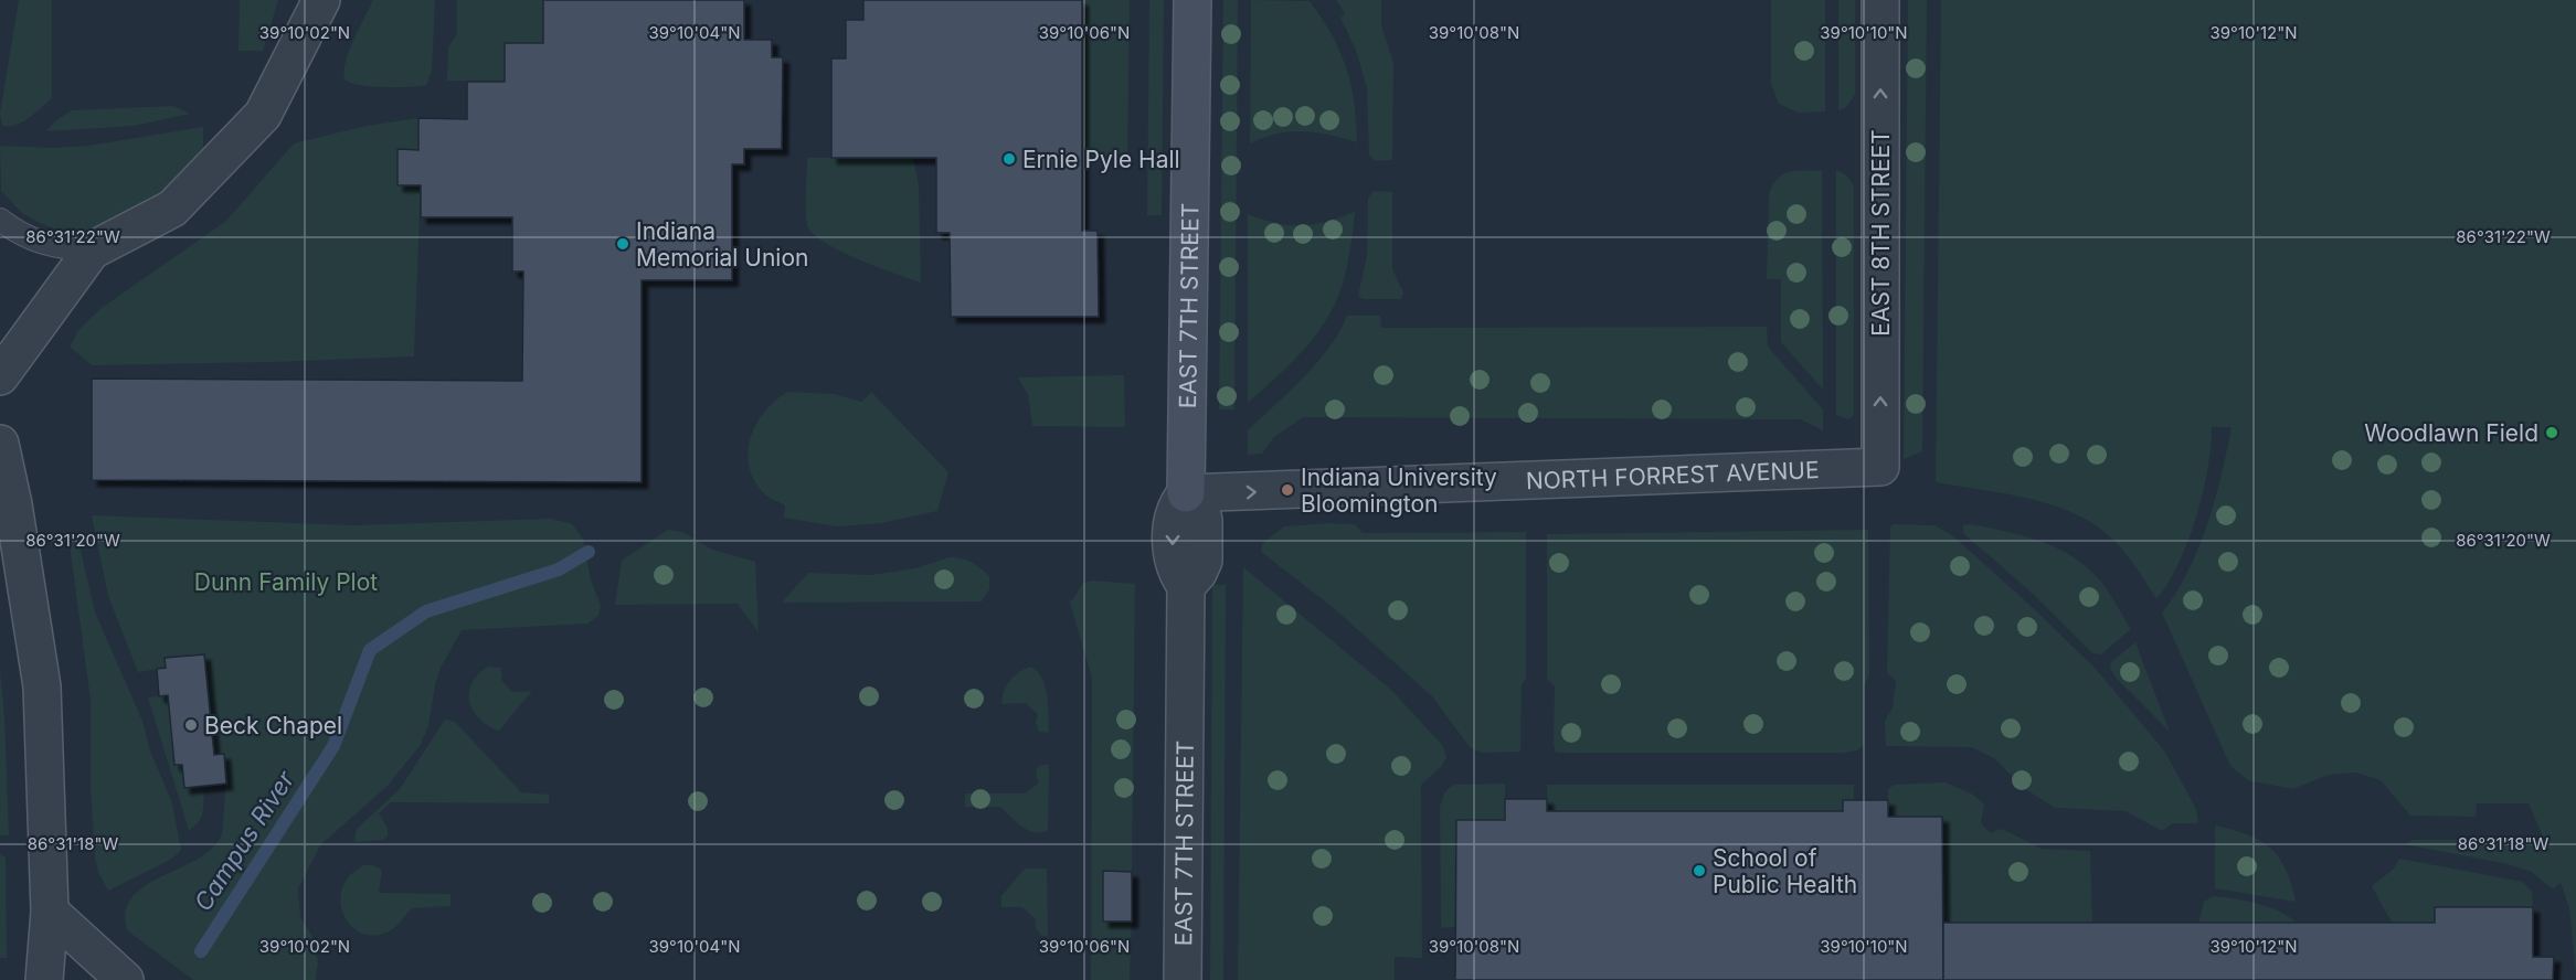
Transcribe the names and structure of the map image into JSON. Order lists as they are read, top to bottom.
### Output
{
  "streets": {
    "street": ["EAST 8TH STREET", "EAST 7TH STREET", "NORTH FORREST AVENUE"]
  },
  "crossings": [
    ["EAST 8TH STREET", "NORTH FORREST AVENUE"],
    ["EAST 7TH STREET", "NORTH FORREST AVENUE"]
  ],
  "one_way": ["EAST 8TH STREET", "NORTH FORREST AVENUE"],
  "water": ["Campus River"],
  "parks": ["Dunn Family Plot"],
  "places": [
    "Ernie Pyle Hall",
    "Indiana Memorial Union",
    "Woodlawn Field",
    "Indiana University Bloomington",
    "Beck Chapel",
    "School of Public Health"
  ],
  "coordinates": [
    "39°10'02\"N",
    "39°10'04\"N",
    "39°10'06\"N",
    "39°10'08\"N",
    "39°10'10\"N",
    "39°10'12\"N",
    "86°31'22\"W",
    "86°31'20\"W",
    "86°31'18\"W"
  ]
}
